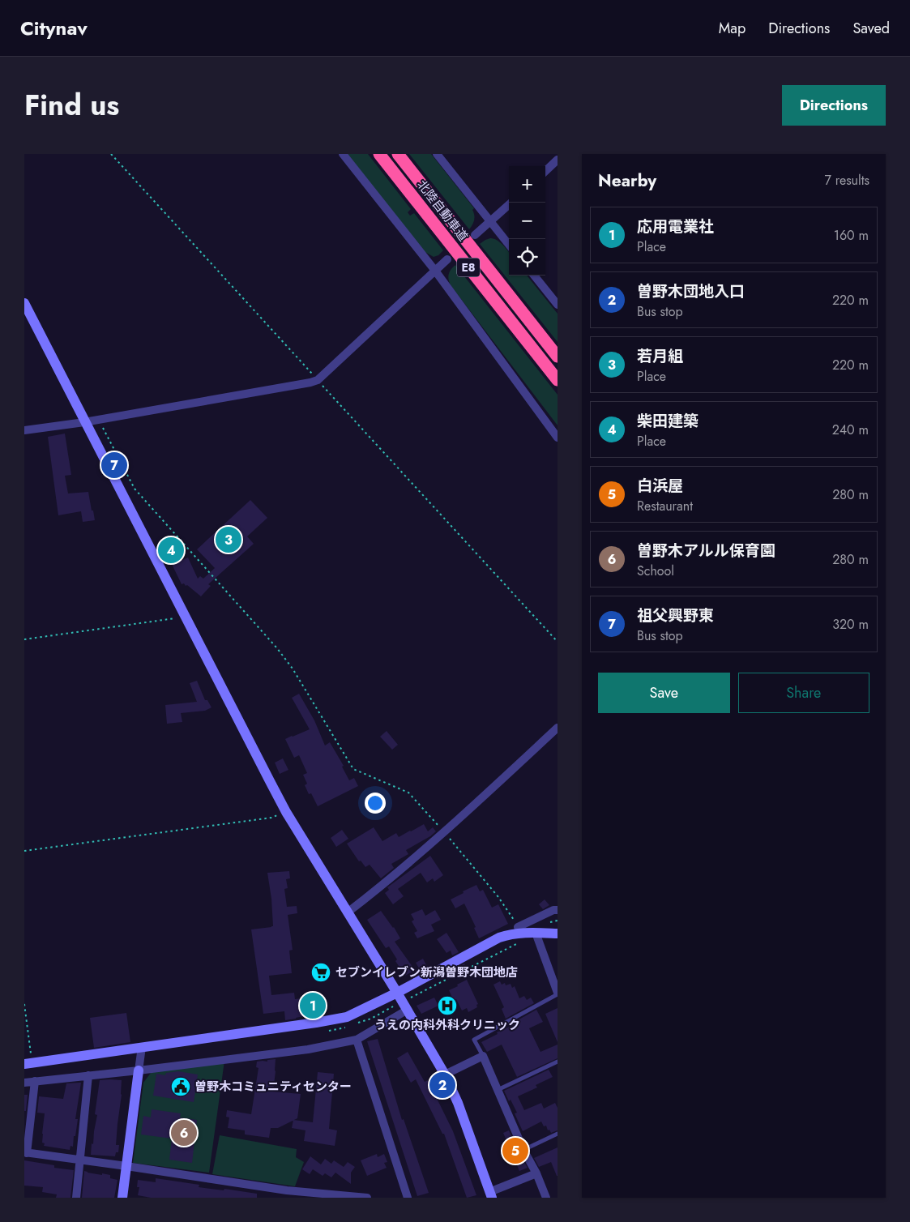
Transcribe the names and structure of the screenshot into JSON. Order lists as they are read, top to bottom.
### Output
{
  "streets": {
    "highway": ["北陸自動車道", "E8"]
  },
  "places": {
    "supermarket": ["セブンイレブン新潟曽野木団地店"],
    "hospital": ["うえの内科外科クリニック"],
    "public building": ["曽野木コミュニティセンター"]
  },
  "page": {
    "header": "Citynav",
    "nav": ["Map", "Directions", "Saved"],
    "title": "Find us",
    "buttons": [
      "Directions",
      ["Save", "Share"]
    ],
    "heading": ["Nearby", "7 results"],
    "map_buttons": ["+", "−"],
    "list": [
      {
        "mark": "1",
        "name": "応用電業社",
        "note": "Place",
        "value": "160 m"
      },
      {
        "mark": "2",
        "name": "曽野木団地入口",
        "note": "Bus stop",
        "value": "220 m"
      },
      {
        "mark": "3",
        "name": "若月組",
        "note": "Place",
        "value": "220 m"
      },
      {
        "mark": "4",
        "name": "柴田建築",
        "note": "Place",
        "value": "240 m"
      },
      {
        "mark": "5",
        "name": "白浜屋",
        "note": "Restaurant",
        "value": "280 m"
      },
      {
        "mark": "6",
        "name": "曽野木アルル保育園",
        "note": "School",
        "value": "280 m"
      },
      {
        "mark": "7",
        "name": "祖父興野東",
        "note": "Bus stop",
        "value": "320 m"
      }
    ],
    "pins": [
      "7",
      "3",
      "4",
      "1",
      "2",
      "6",
      "5"
    ]
  }
}
